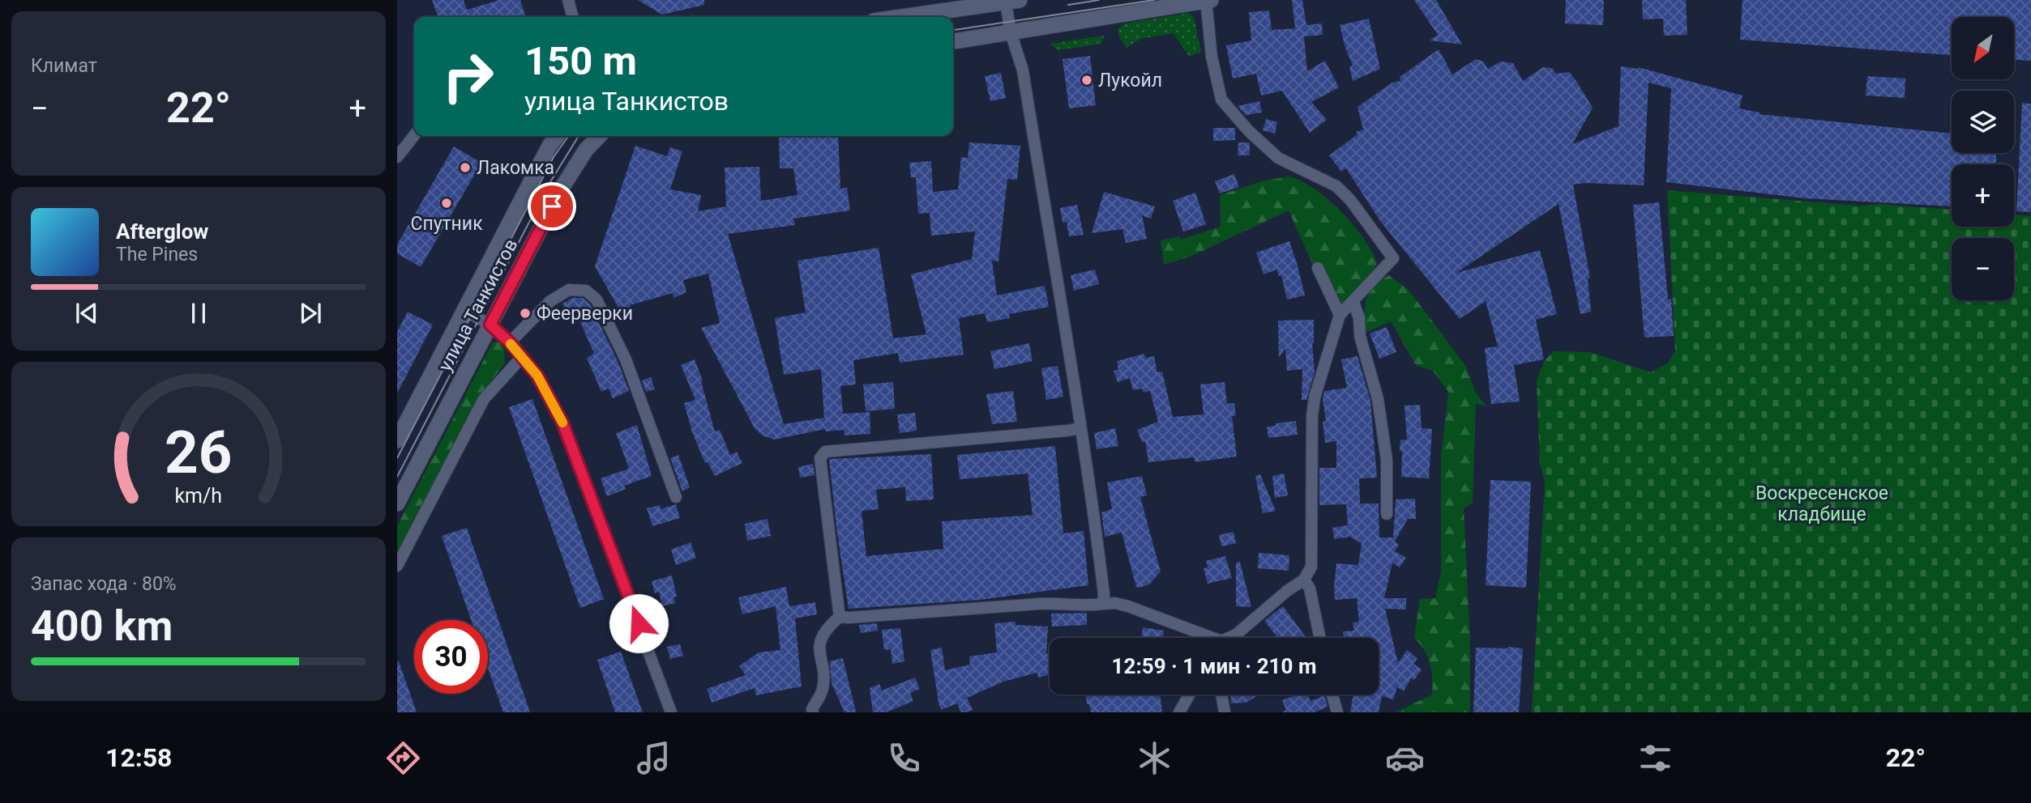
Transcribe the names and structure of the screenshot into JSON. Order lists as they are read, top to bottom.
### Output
{
  "streets": {
    "main road": ["улица Танкистов"]
  },
  "parks": ["Воскресенское кладбище"],
  "places": [
    "Лукойл",
    "Лакомка",
    "Спутник",
    "Феерверки"
  ],
  "north": "bottom left",
  "page": {
    "tile": [
      "Климат",
      ["Запас хода · 80%", "400 km"]
    ],
    "map_buttons": ["+", "−"],
    "turn": ["150 m", "улица Танкистов"],
    "heat": ["−", "22°", "+"],
    "song": ["Afterglow", "The Pines"],
    "limit": "30",
    "trip": "12:59 · 1 мин · 210 m",
    "tabs": ["12:58", "22°"],
    "gauge": ["26", "km/h"]
  }
}
